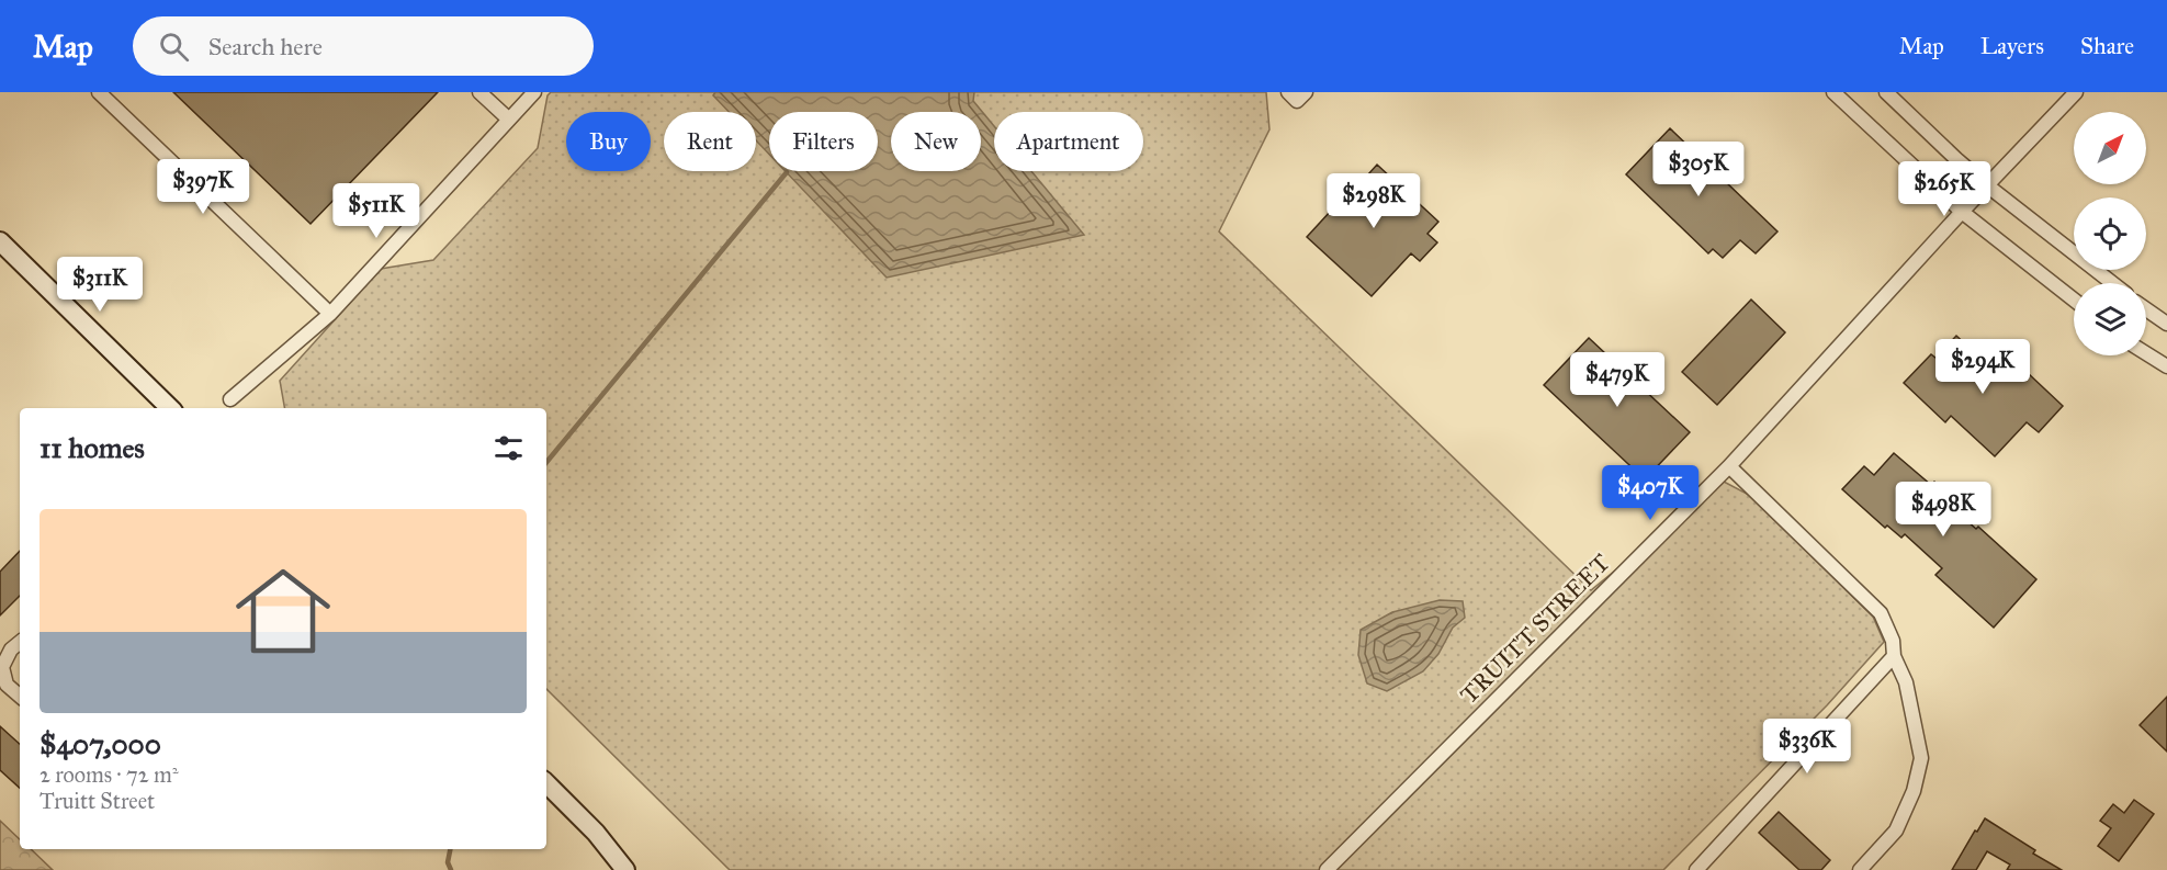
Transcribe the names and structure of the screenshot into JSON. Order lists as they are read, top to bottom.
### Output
{
  "streets": {
    "street": ["TRUITT STREET"]
  },
  "north": "top right",
  "page": {
    "header": "Map",
    "search": "Search here",
    "nav": ["Map", "Layers", "Share"],
    "chip": [
      "Buy",
      "Rent",
      "Filters",
      "New",
      "Apartment"
    ],
    "price": [
      "$305K",
      "$397K",
      "$265K",
      "$298K",
      "$511K",
      "$311K",
      "$294K",
      "$479K",
      "$407K",
      "$498K",
      "$336K"
    ],
    "heading": "11 homes",
    "list": [
      {
        "name": "$407,000",
        "note": "2 rooms · 72 m² · Truitt Street"
      }
    ]
  }
}
